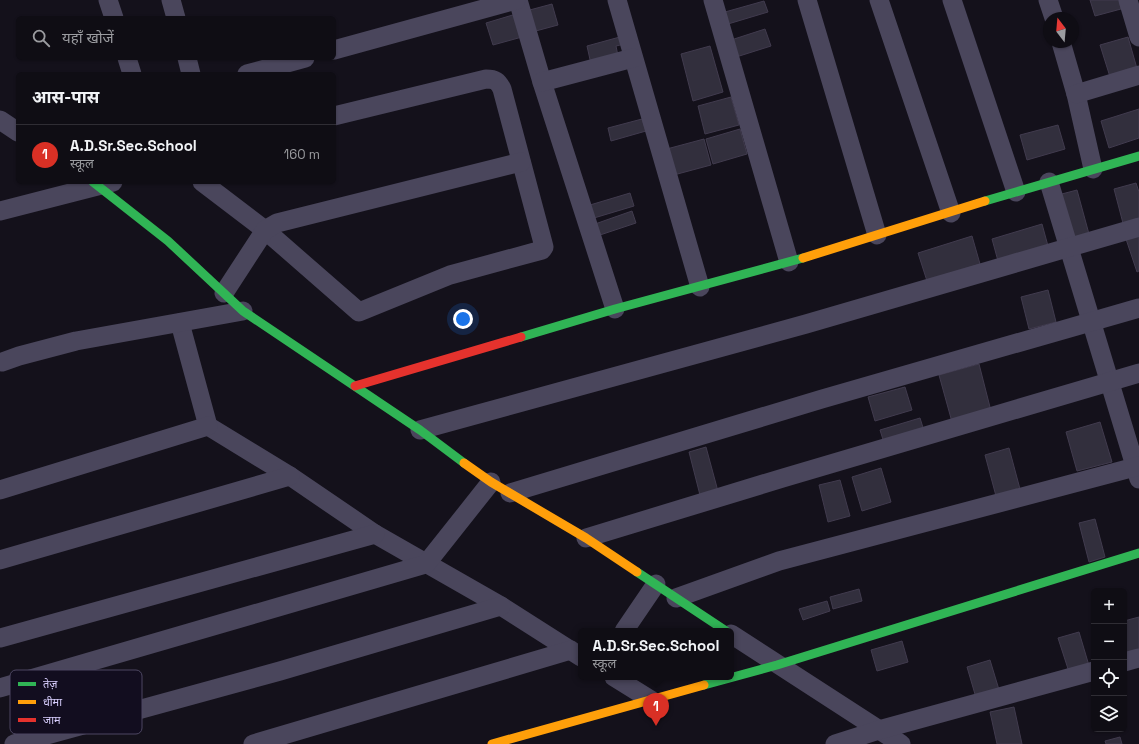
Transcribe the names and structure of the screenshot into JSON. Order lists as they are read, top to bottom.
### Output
{
  "legend": ["तेज़", "धीमा", "जाम"],
  "north": "top",
  "page": {
    "search": "यहाँ खोजें",
    "heading": "आस-पास",
    "list": [
      {
        "mark": "1",
        "name": "A.D.Sr.Sec.School",
        "note": "स्कूल",
        "value": "160 m"
      }
    ],
    "map_buttons": ["+", "−"],
    "popup": ["A.D.Sr.Sec.School", "स्कूल"],
    "pins": "1"
  }
}
